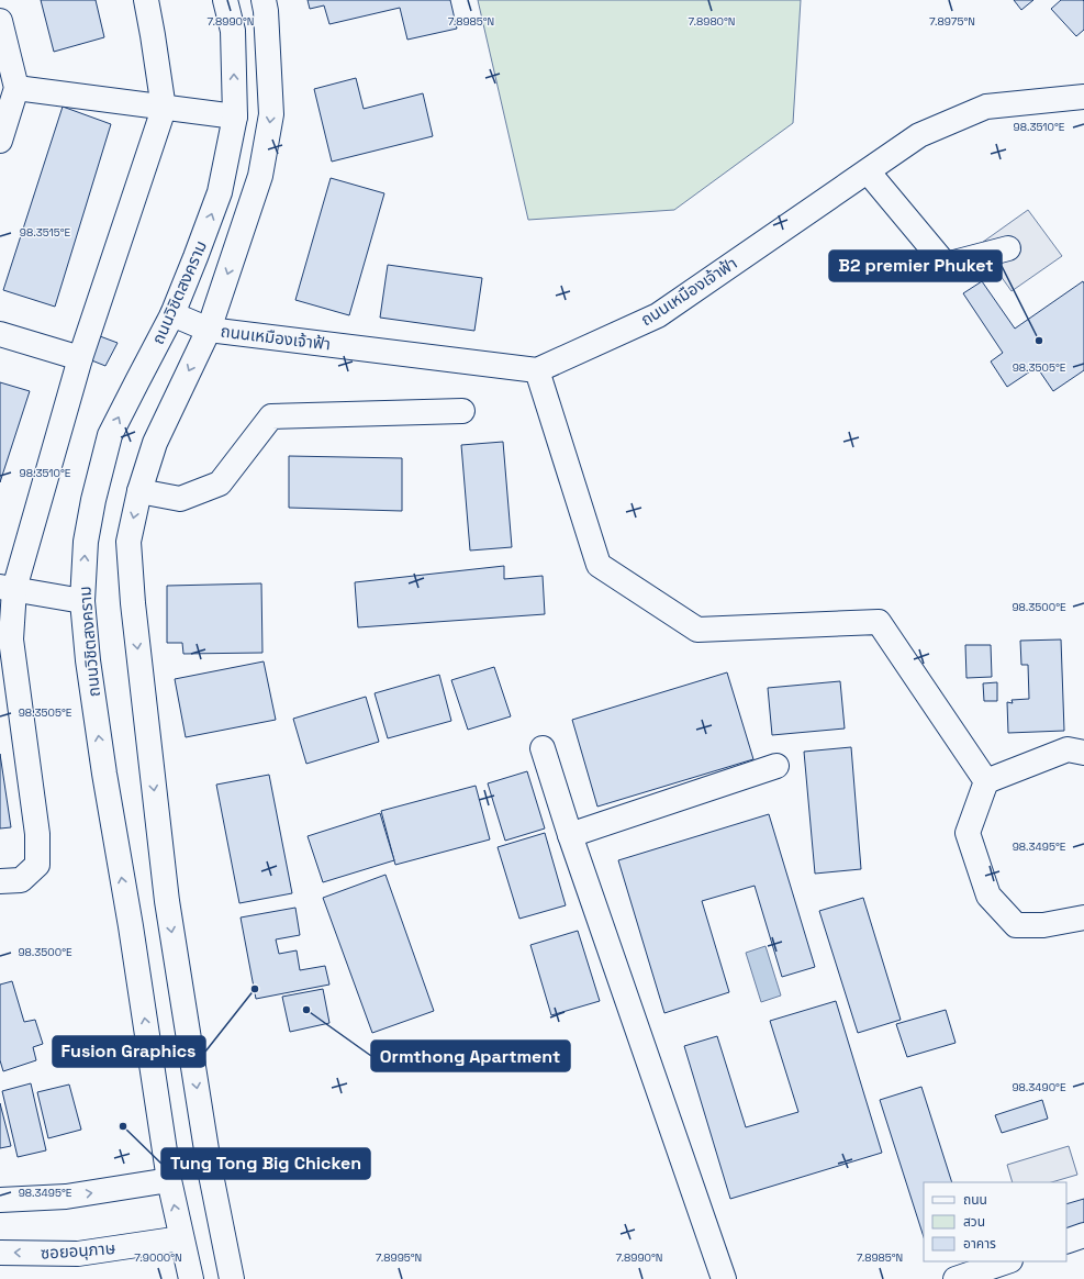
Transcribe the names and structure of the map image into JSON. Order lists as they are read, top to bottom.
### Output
{
  "streets": {
    "street": ["ถนนเหมืองเจ้าฟ้า", "ถนนวิชิตสงคราม", "ซอยอนุภาษ"]
  },
  "crossings": [
    ["ถนนเหมืองเจ้าฟ้า", "ถนนวิชิตสงคราม"],
    ["ถนนวิชิตสงคราม", "ซอยอนุภาษ"]
  ],
  "places": [
    "B2 premier Phuket",
    "Fusion Graphics",
    "Ormthong Apartment",
    "Tung Tong Big Chicken"
  ],
  "legend": ["ถนน", "สวน", "อาคาร"],
  "coordinates": [
    "7.8990°N",
    "7.8985°N",
    "7.8980°N",
    "7.8975°N",
    "98.3510°E",
    "98.3515°E",
    "98.3505°E",
    "98.3500°E",
    "98.3495°E",
    "98.3490°E",
    "7.9000°N",
    "7.8995°N"
  ]
}
